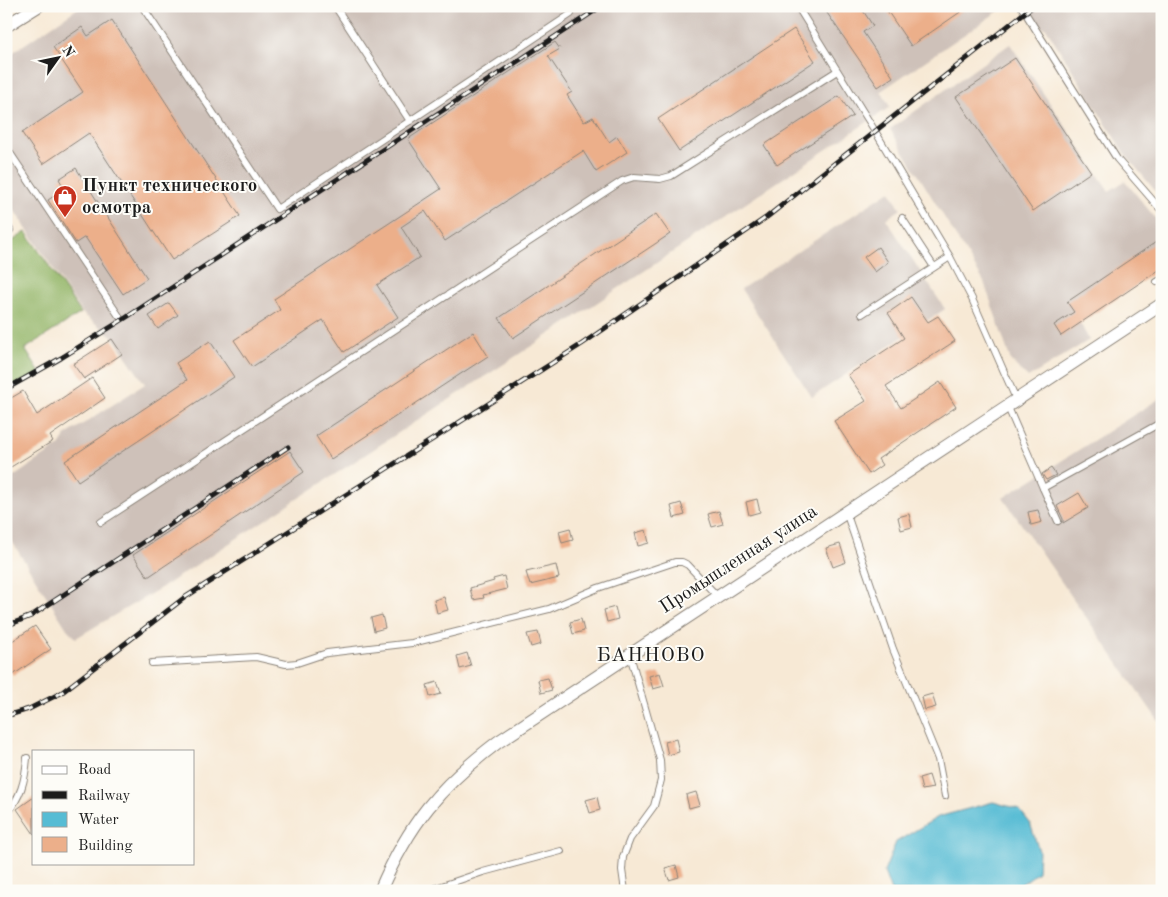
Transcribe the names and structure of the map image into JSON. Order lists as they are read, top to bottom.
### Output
{
  "streets": {
    "street": ["Промышленная улица"]
  },
  "districts": ["БАННОВО"],
  "places": {
    "shop": ["Пункт технического осмотра"]
  },
  "legend": [
    "Road",
    "Railway",
    "Water",
    "Building"
  ],
  "north": "top right"
}
